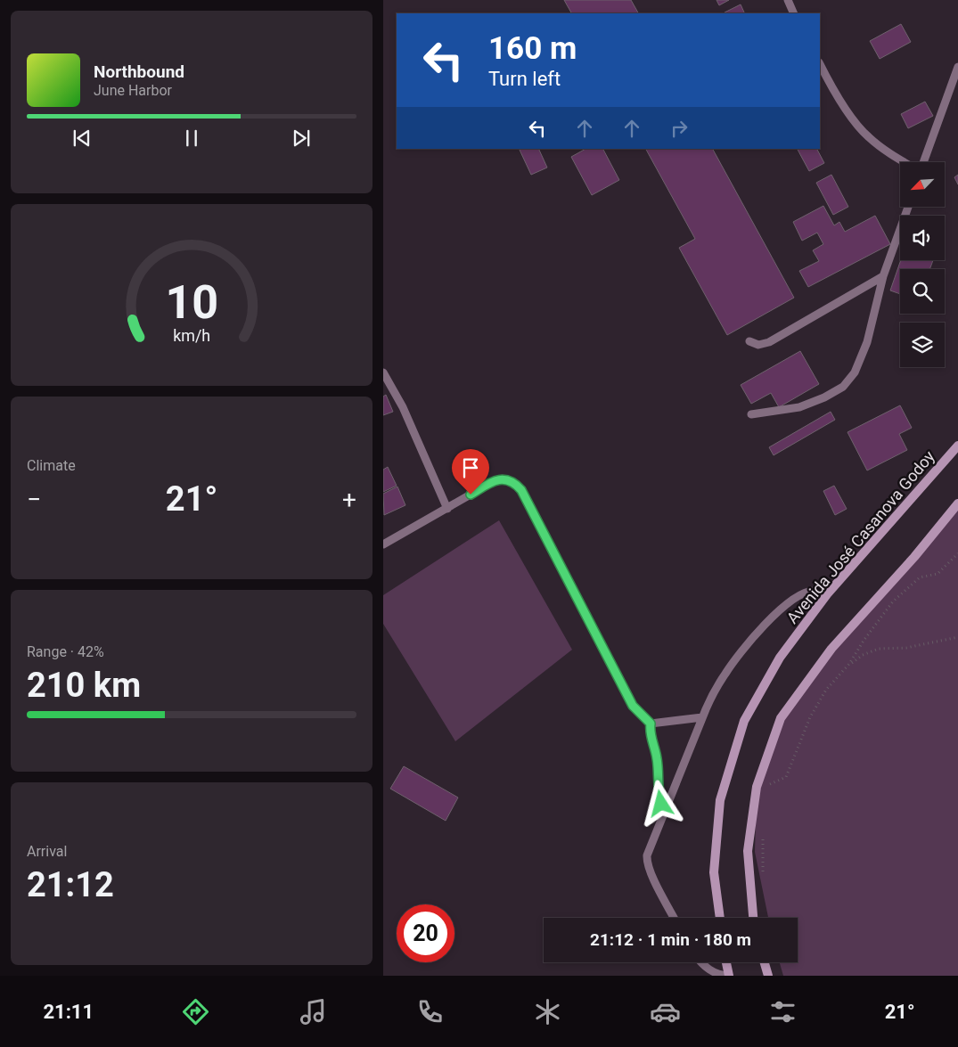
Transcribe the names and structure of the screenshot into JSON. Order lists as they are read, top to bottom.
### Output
{
  "streets": {
    "street": ["Avenida José Casanova Godoy"]
  },
  "north": "bottom left",
  "page": {
    "turn": ["160 m", "Turn left"],
    "song": ["Northbound", "June Harbor"],
    "tile": [
      "Climate",
      ["Range · 42%", "210 km"],
      ["Arrival", "21:12"]
    ],
    "heat": ["−", "21°", "+"],
    "limit": "20",
    "trip": "21:12 · 1 min · 180 m",
    "tabs": ["21:11", "21°"],
    "gauge": ["10", "km/h"]
  }
}
